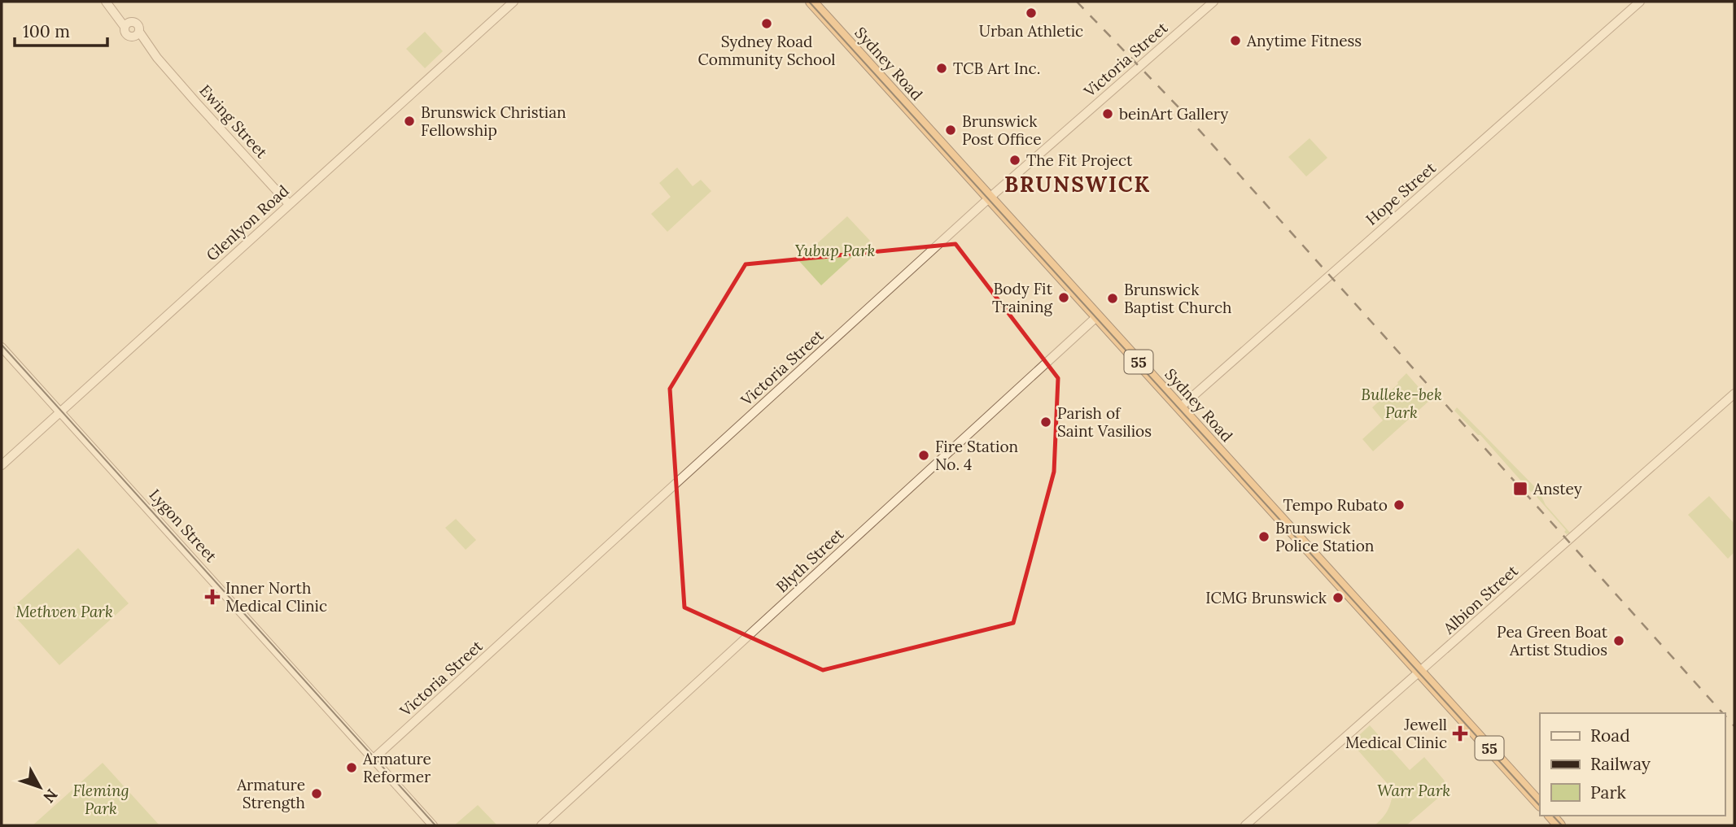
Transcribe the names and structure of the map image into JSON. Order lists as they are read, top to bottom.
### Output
{
  "streets": {
    "highway": ["Sydney Road", "55"],
    "street": [
      "Victoria Street",
      "Ewing Street",
      "Hope Street",
      "Glenlyon Road",
      "Lygon Street",
      "Blyth Street",
      "Albion Street"
    ]
  },
  "crossings": [
    ["Victoria Street", "Sydney Road"],
    ["Victoria Street", "Lygon Street"],
    ["Sydney Road", "Hope Street"],
    ["Sydney Road", "Blyth Street"],
    ["Sydney Road", "Albion Street"],
    ["Ewing Street", "Glenlyon Road"],
    ["Glenlyon Road", "Lygon Street"]
  ],
  "districts": ["BRUNSWICK"],
  "parks": [
    "Yubup Park",
    "Bulleke-bek Park",
    "Methven Park",
    "Fleming Park",
    "Warr Park"
  ],
  "places": {
    "other": [
      "Urban Athletic",
      "Sydney Road Community School",
      "Anytime Fitness",
      "TCB Art Inc.",
      "beinArt Gallery",
      "Brunswick Christian Fellowship",
      "Brunswick Post Office",
      "The Fit Project",
      "Body Fit Training",
      "Brunswick Baptist Church",
      "Parish of Saint Vasilios",
      "Fire Station No. 4",
      "Tempo Rubato",
      "Brunswick Police Station",
      "ICMG Brunswick",
      "Pea Green Boat Artist Studios",
      "Armature Reformer",
      "Armature Strength"
    ],
    "transit": ["Anstey"],
    "health": ["Inner North Medical Clinic", "Jewell Medical Clinic"]
  },
  "legend": ["Road", "Railway", "Park"],
  "scale_bar": "100 m",
  "north": "bottom right"
}
